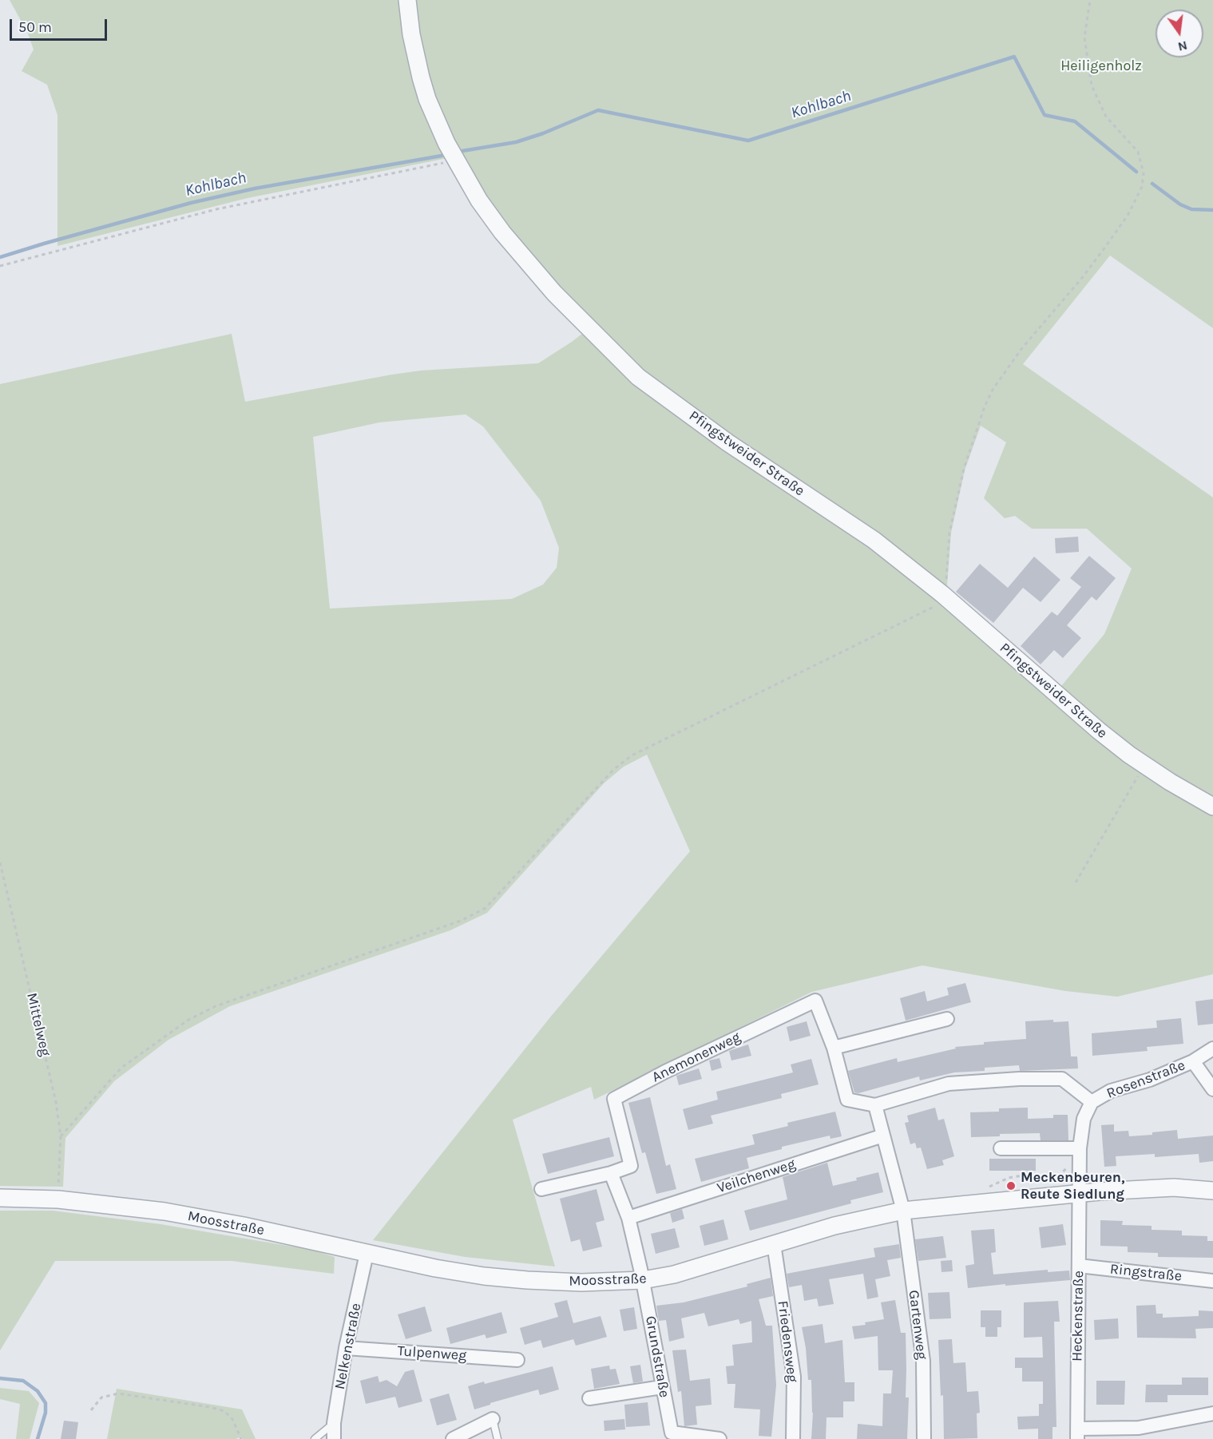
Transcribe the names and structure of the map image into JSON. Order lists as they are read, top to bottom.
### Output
{
  "streets": {
    "street": [
      "Pfingstweider Straße",
      "Anemonenweg",
      "Rosenstraße",
      "Veilchenweg",
      "Moosstraße",
      "Ringstraße",
      "Heckenstraße",
      "Gartenweg",
      "Friedensweg",
      "Nelkenstraße",
      "Tulpenweg",
      "Grundstraße"
    ],
    "path": ["Mittelweg"]
  },
  "crossings": [
    ["Anemonenweg", "Rosenstraße"],
    ["Rosenstraße", "Moosstraße"],
    ["Rosenstraße", "Heckenstraße"],
    ["Moosstraße", "Heckenstraße"],
    ["Moosstraße", "Gartenweg"],
    ["Moosstraße", "Friedensweg"],
    ["Moosstraße", "Nelkenstraße"],
    ["Moosstraße", "Grundstraße"],
    ["Ringstraße", "Heckenstraße"],
    ["Nelkenstraße", "Tulpenweg"]
  ],
  "water": ["Kohlbach"],
  "parks": ["Heiligenholz"],
  "places": ["Meckenbeuren, Reute Siedlung"],
  "scale_bar": "50 m",
  "north": "bottom"
}
